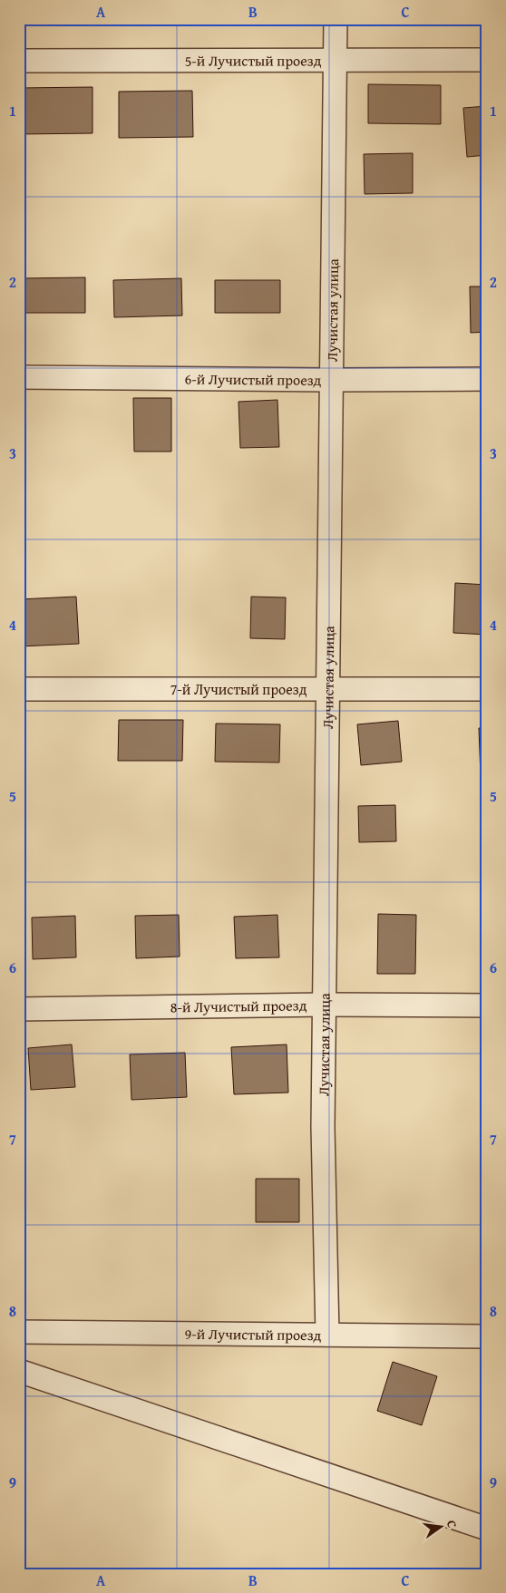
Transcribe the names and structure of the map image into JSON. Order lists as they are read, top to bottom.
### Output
{
  "streets": {
    "street": [
      "5-й Лучистый проезд",
      "Лучистая улица",
      "6-й Лучистый проезд",
      "7-й Лучистый проезд",
      "8-й Лучистый проезд",
      "9-й Лучистый проезд"
    ]
  },
  "crossings": [
    ["5-й Лучистый проезд", "Лучистая улица"],
    ["Лучистая улица", "6-й Лучистый проезд"],
    ["Лучистая улица", "7-й Лучистый проезд"],
    ["Лучистая улица", "8-й Лучистый проезд"],
    ["Лучистая улица", "9-й Лучистый проезд"]
  ],
  "north": "right",
  "grid": {
    "columns": ["A", "B", "C"],
    "rows": [
      "1",
      "2",
      "3",
      "4",
      "5",
      "6",
      "7",
      "8",
      "9"
    ]
  }
}
